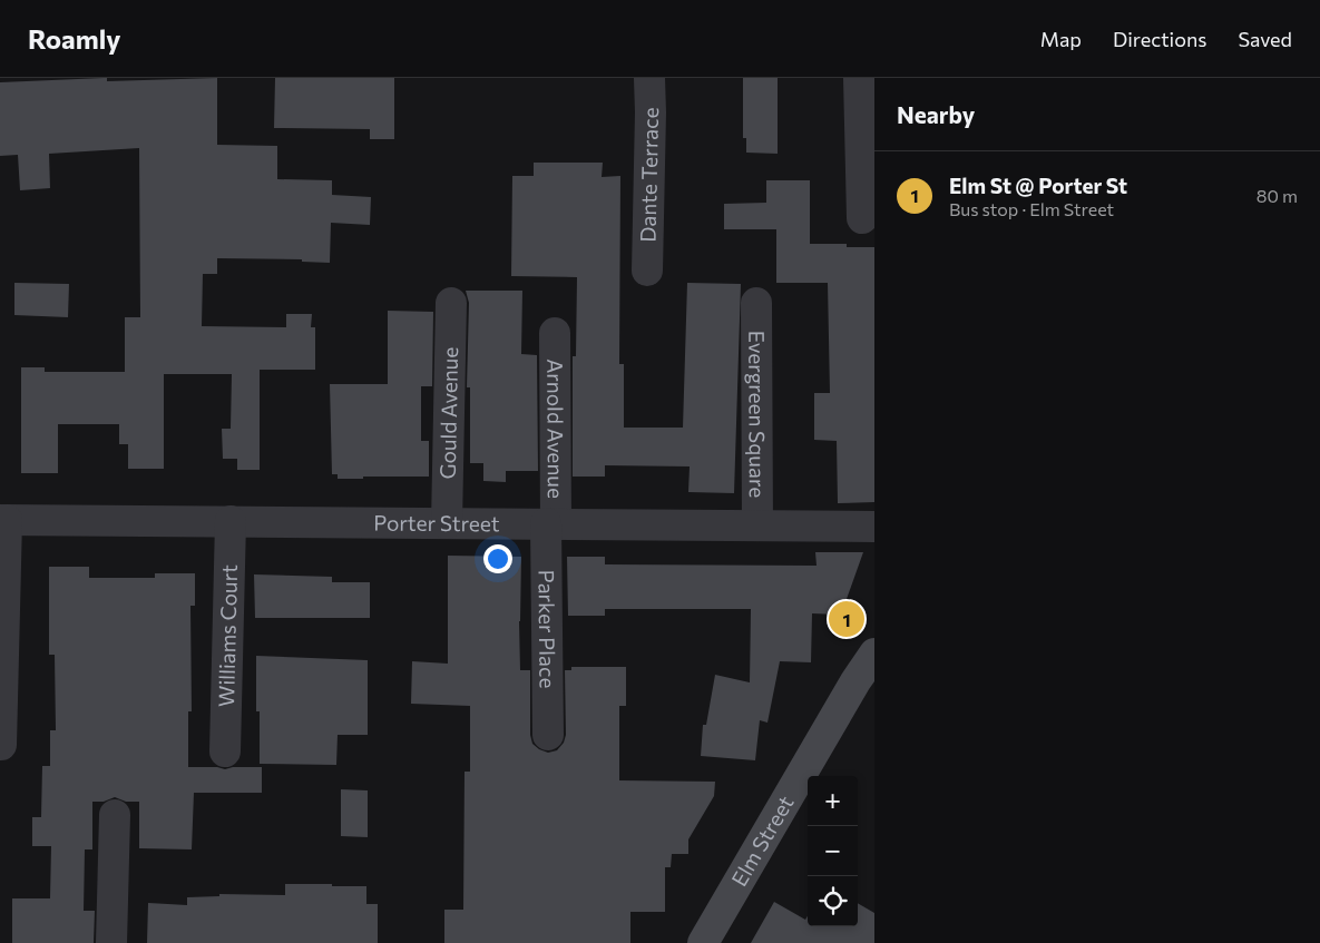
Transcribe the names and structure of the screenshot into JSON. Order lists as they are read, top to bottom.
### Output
{
  "streets": {
    "main road": ["Elm Street"],
    "street": [
      "Dante Terrace",
      "Gould Avenue",
      "Evergreen Square",
      "Arnold Avenue",
      "Porter Street",
      "Parker Place",
      "Williams Court"
    ]
  },
  "crossings": [
    ["Gould Avenue", "Porter Street"],
    ["Evergreen Square", "Porter Street"],
    ["Arnold Avenue", "Porter Street"],
    ["Arnold Avenue", "Parker Place"],
    ["Porter Street", "Parker Place"],
    ["Porter Street", "Williams Court"]
  ],
  "page": {
    "header": "Roamly",
    "nav": ["Map", "Directions", "Saved"],
    "heading": "Nearby",
    "list": [
      {
        "mark": "1",
        "name": "Elm St @ Porter St",
        "note": "Bus stop · Elm Street",
        "value": "80 m"
      }
    ],
    "pins": "1",
    "map_buttons": ["+", "−"]
  }
}
